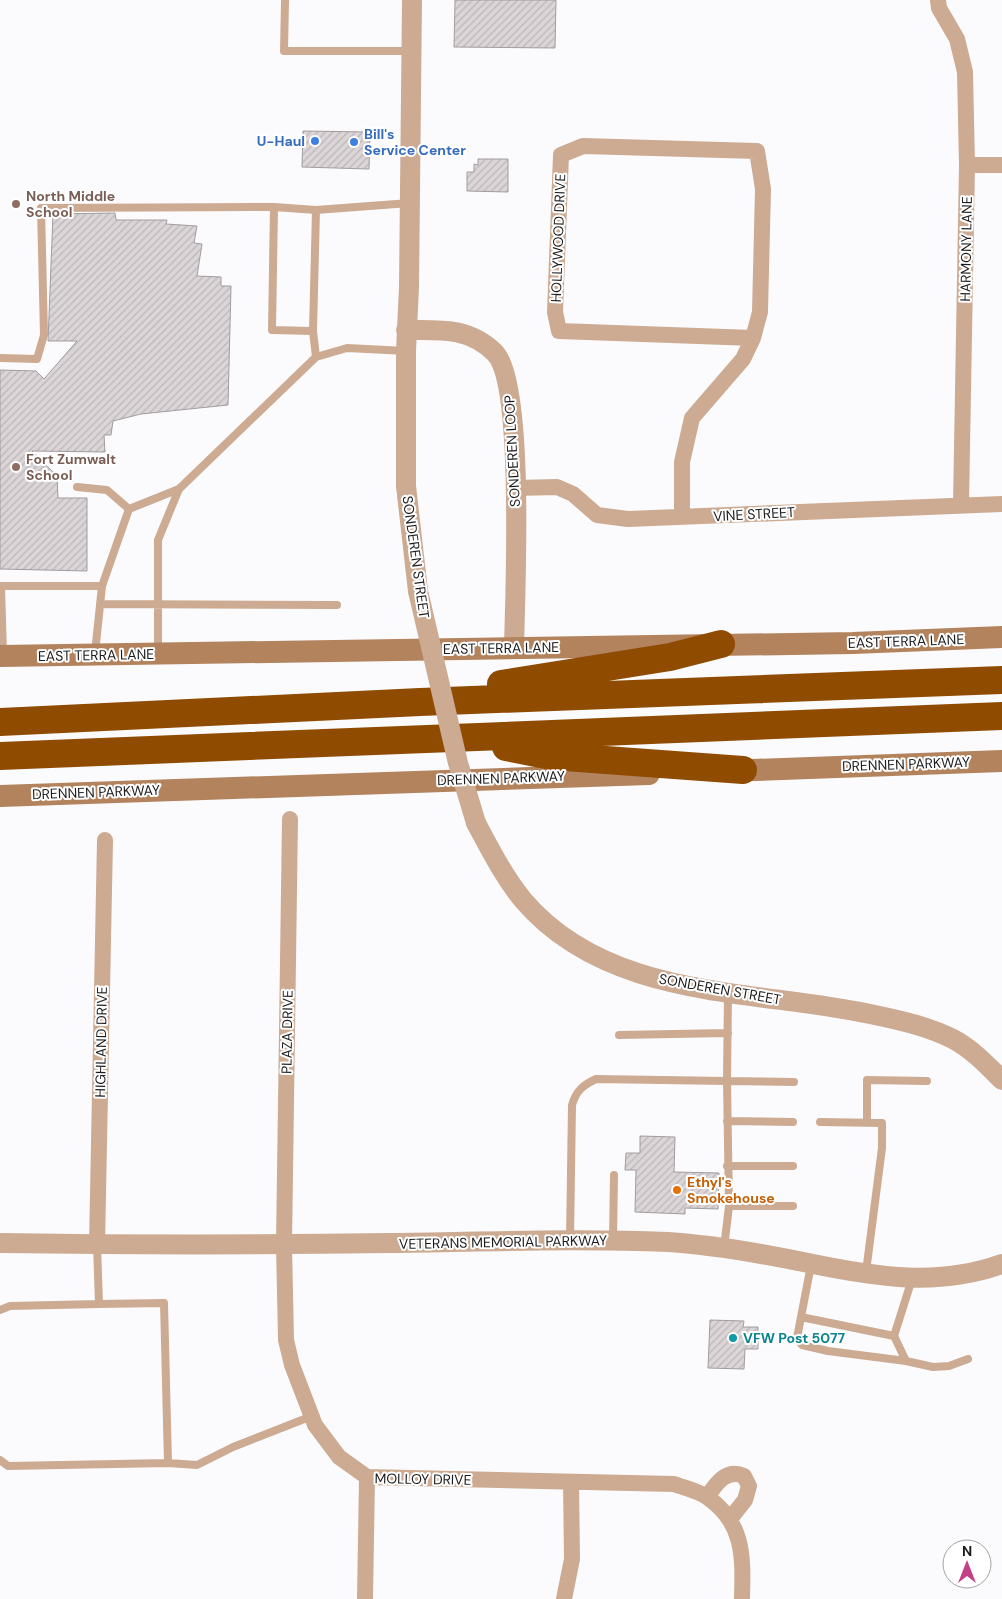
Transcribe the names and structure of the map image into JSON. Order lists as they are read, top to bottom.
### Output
{
  "streets": {
    "main road": ["EAST TERRA LANE", "DRENNEN PARKWAY"],
    "street": [
      "HOLLYWOOD DRIVE",
      "HARMONY LANE",
      "SONDEREN LOOP",
      "VINE STREET",
      "SONDEREN STREET",
      "PLAZA DRIVE",
      "HIGHLAND DRIVE",
      "VETERANS MEMORIAL PARKWAY",
      "MOLLOY DRIVE"
    ]
  },
  "crossings": [
    ["HOLLYWOOD DRIVE", "VINE STREET"],
    ["HARMONY LANE", "VINE STREET"],
    ["SONDEREN LOOP", "VINE STREET"],
    ["SONDEREN LOOP", "SONDEREN STREET"],
    ["SONDEREN LOOP", "EAST TERRA LANE"],
    ["PLAZA DRIVE", "VETERANS MEMORIAL PARKWAY"],
    ["PLAZA DRIVE", "MOLLOY DRIVE"],
    ["HIGHLAND DRIVE", "VETERANS MEMORIAL PARKWAY"],
    ["VETERANS MEMORIAL PARKWAY", "MOLLOY DRIVE"]
  ],
  "places": [
    "U-Haul",
    "Bill's Service Center",
    "North Middle School",
    "Fort Zumwalt School",
    "Ethyl's Smokehouse",
    "VFW Post 5077"
  ],
  "north": "top"
}
